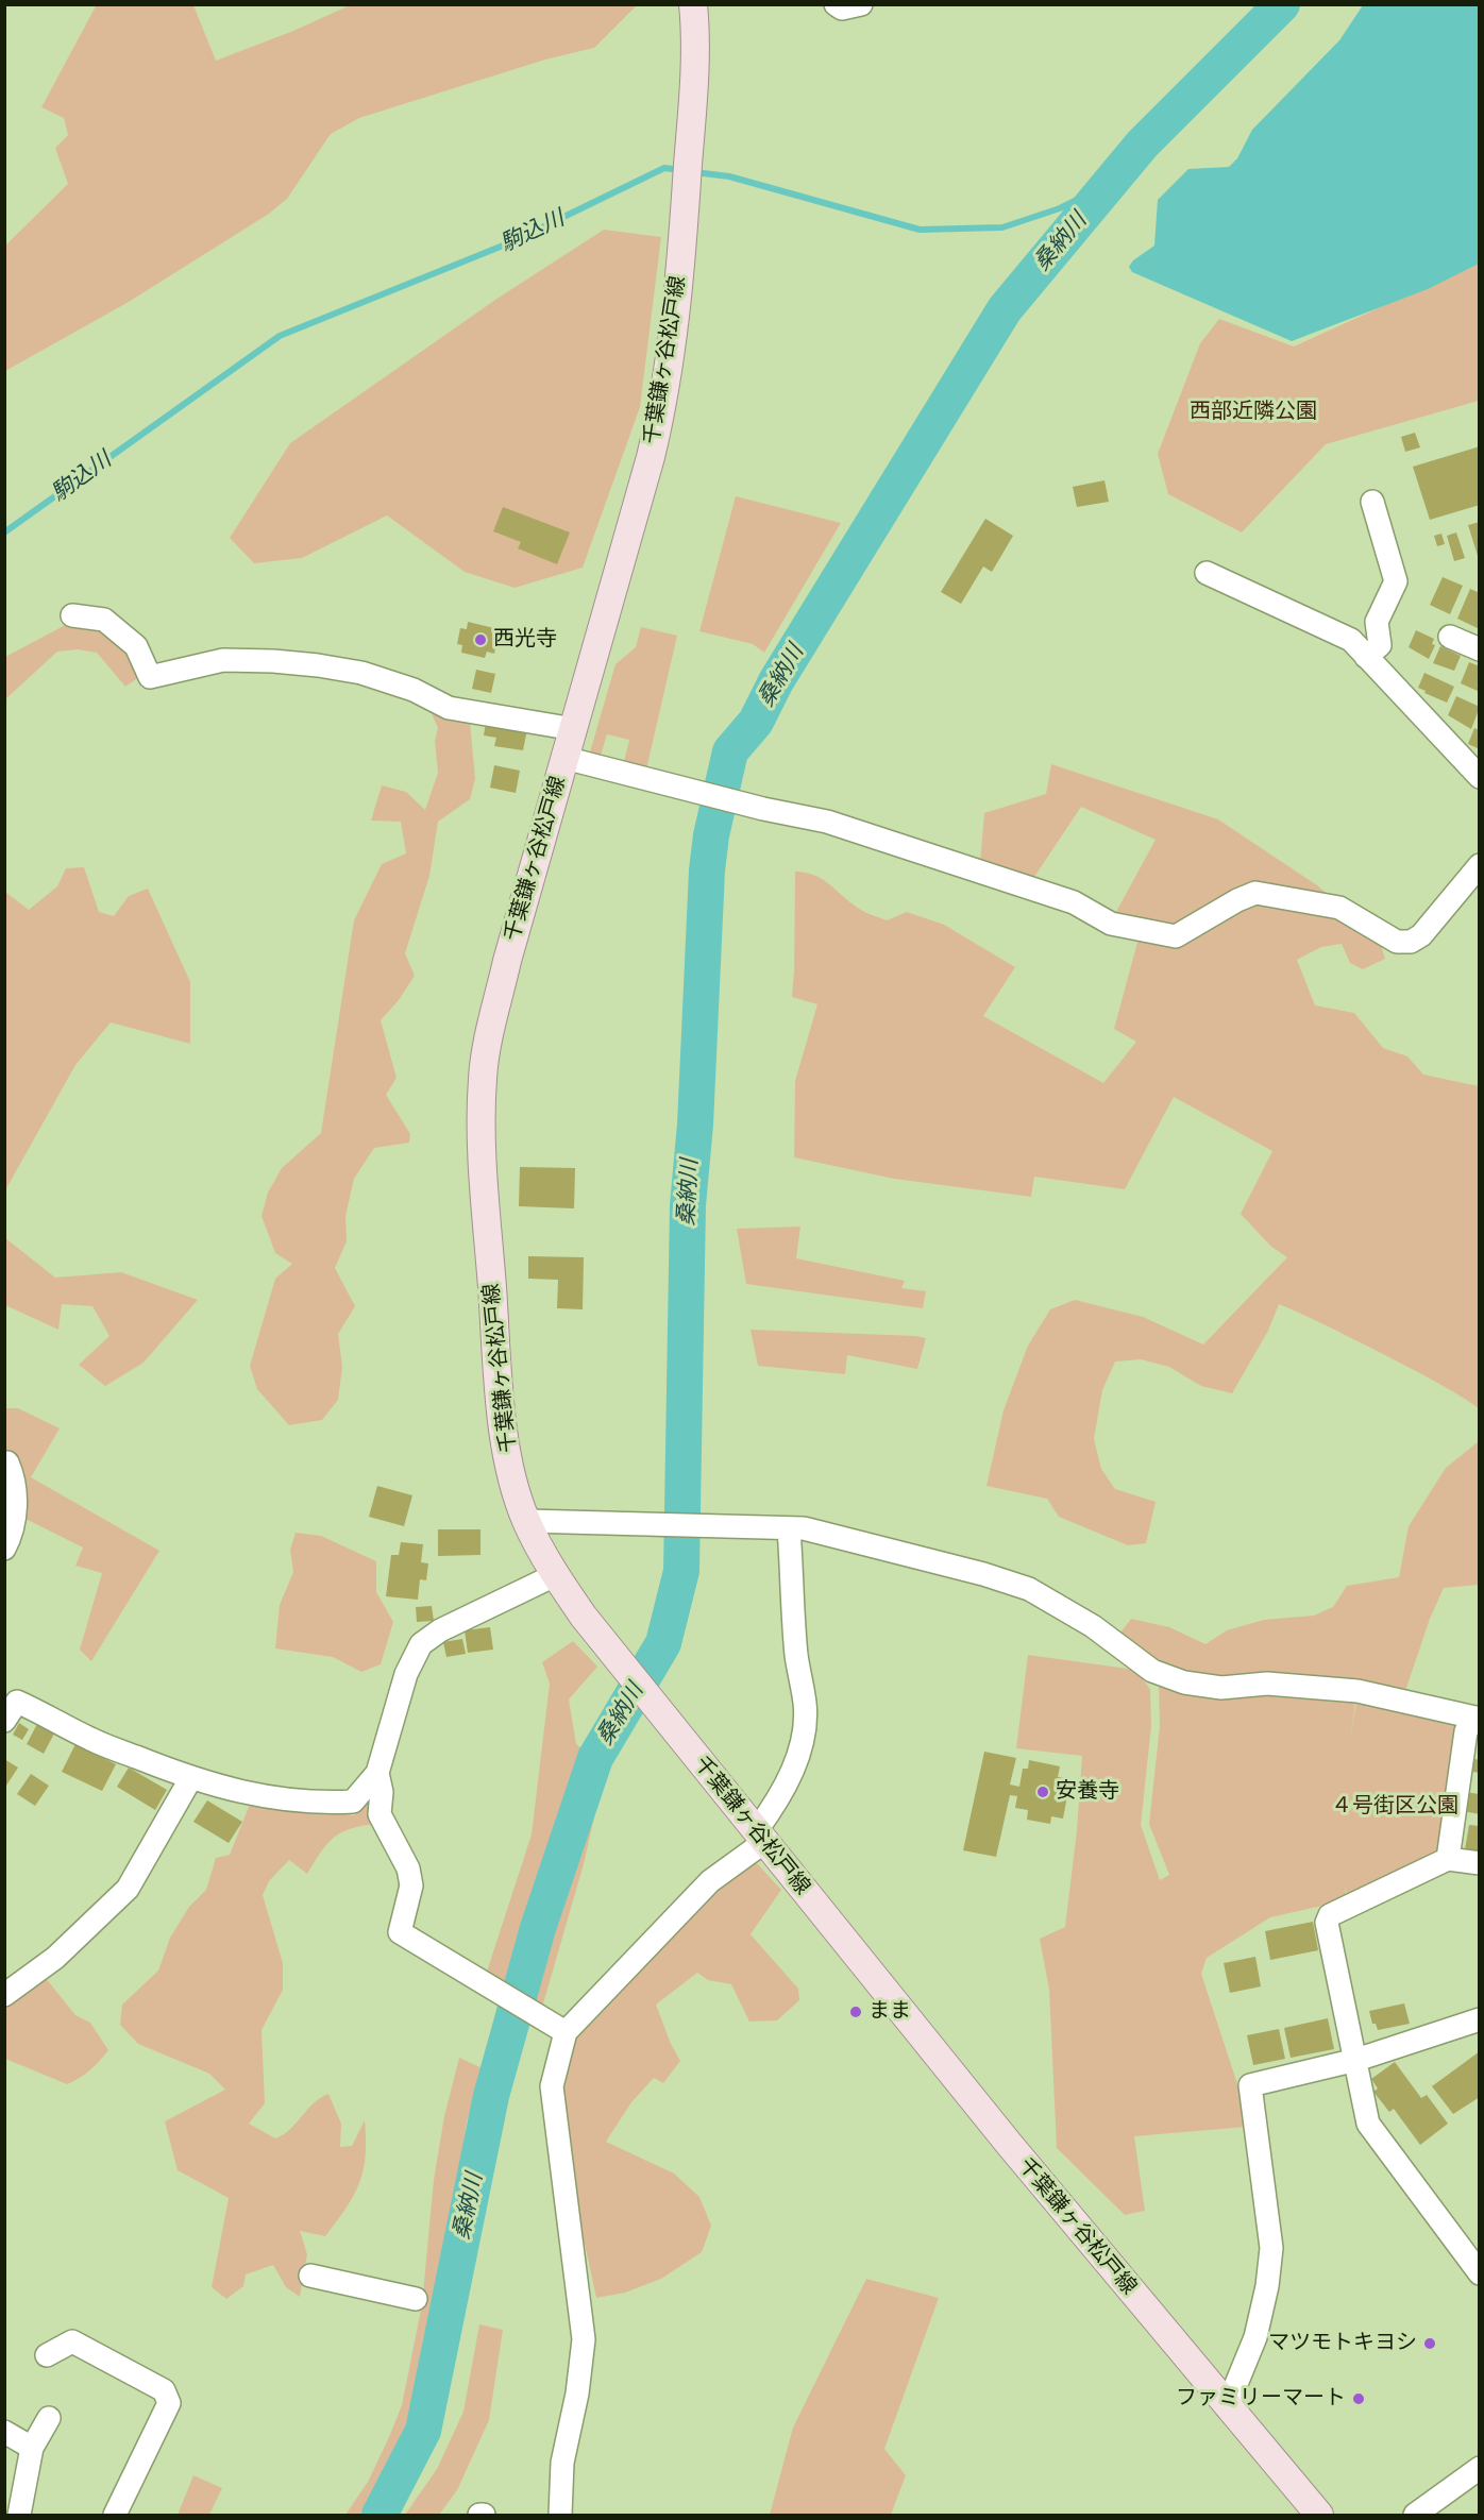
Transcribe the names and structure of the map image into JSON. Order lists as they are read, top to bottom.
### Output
{
  "streets": {
    "main road": ["千葉鎌ヶ谷松戸線"]
  },
  "water": ["駒込川", "桑納川"],
  "parks": ["西部近隣公園", "４号街区公園"],
  "places": [
    "西光寺",
    "安養寺",
    "まま",
    "マツモトキヨシ",
    "ファミリーマート"
  ]
}
